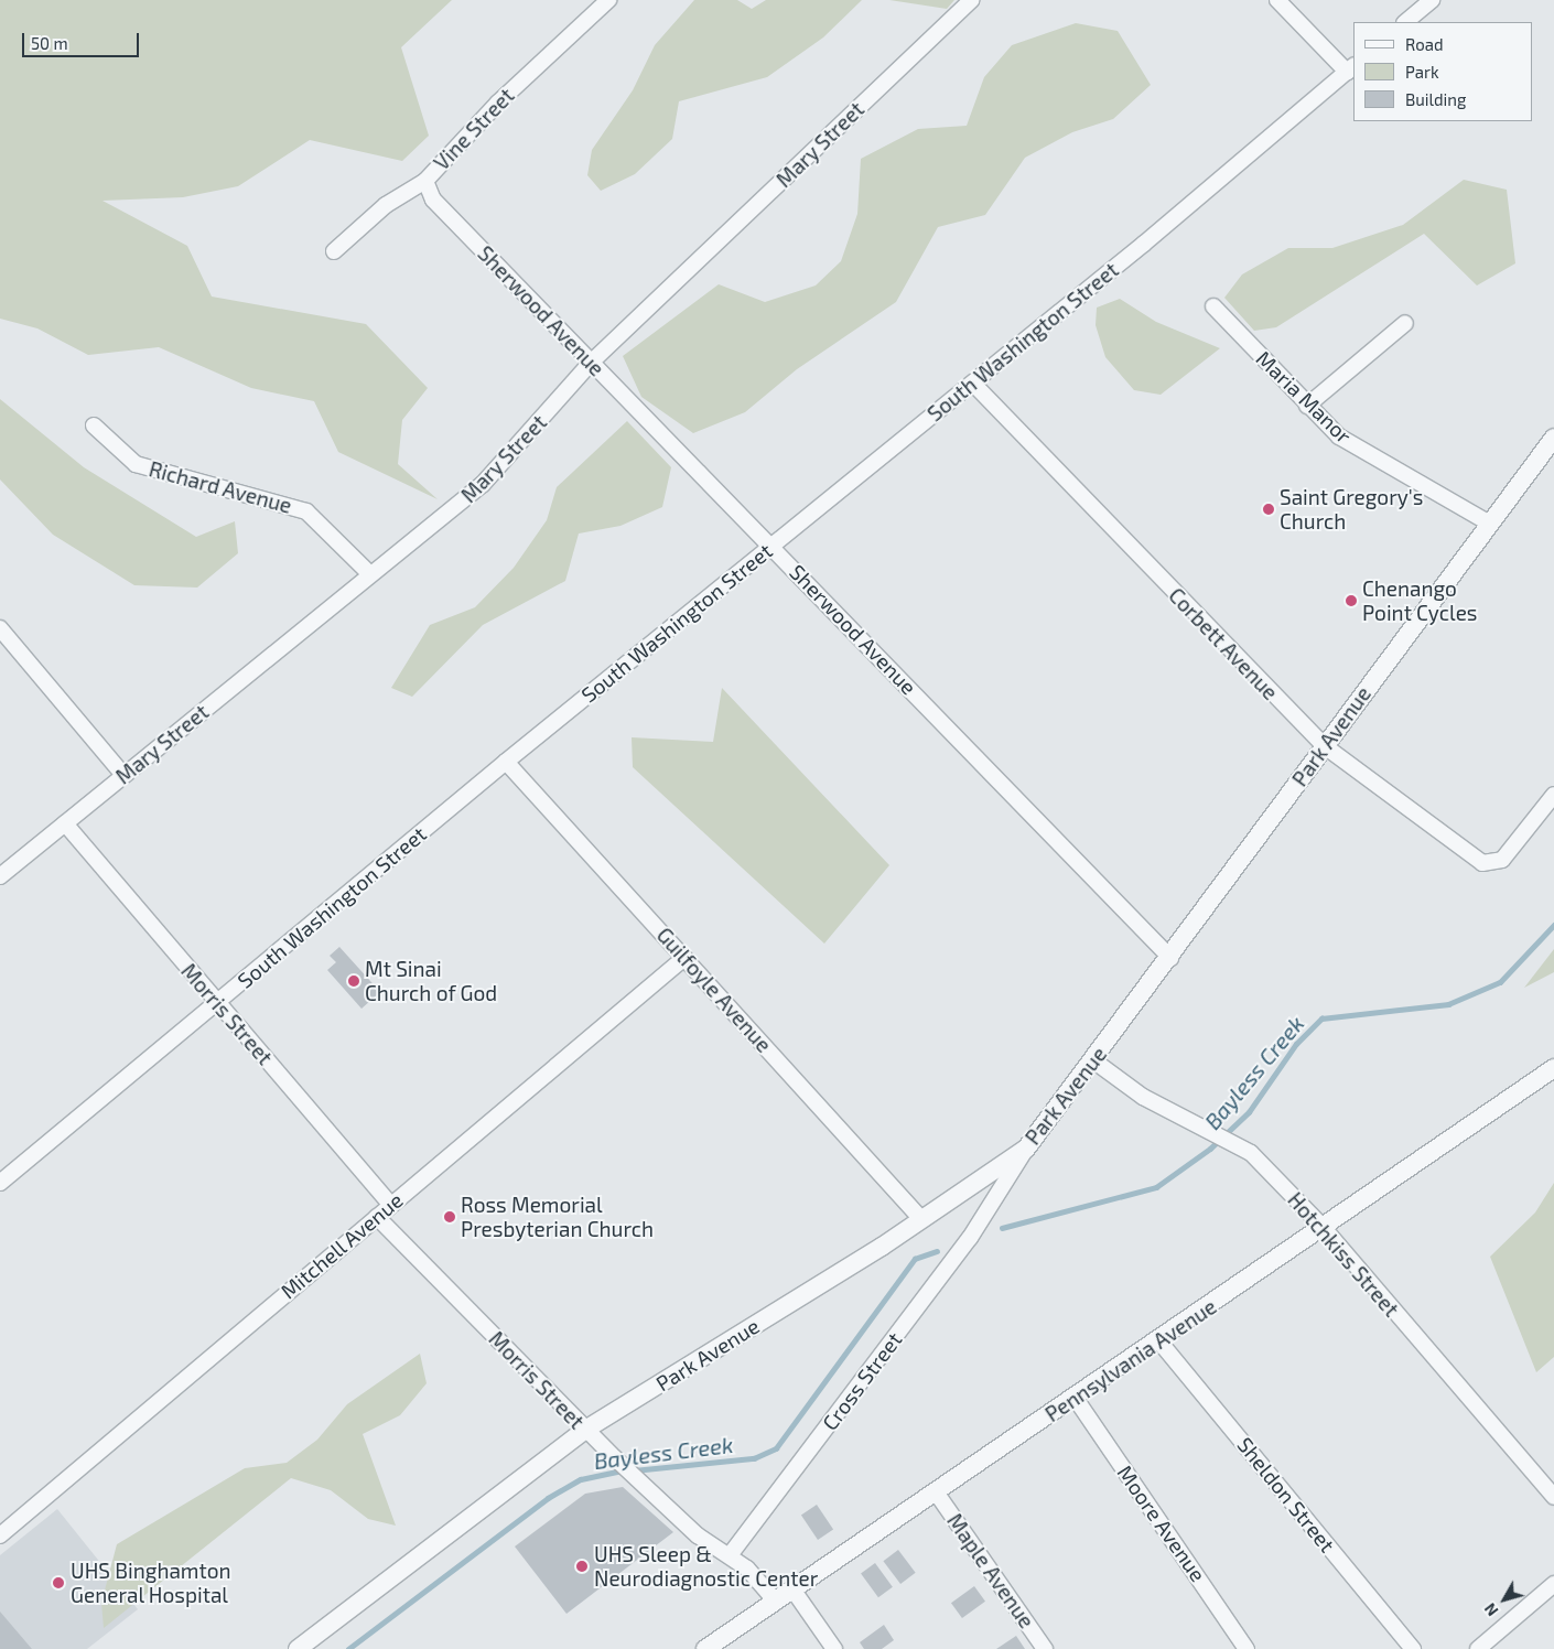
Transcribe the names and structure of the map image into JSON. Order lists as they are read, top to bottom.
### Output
{
  "streets": {
    "street": [
      "Vine Street",
      "Mary Street",
      "Sherwood Avenue",
      "South Washington Street",
      "Maria Manor",
      "Richard Avenue",
      "Corbett Avenue",
      "Park Avenue",
      "Guilfoyle Avenue",
      "Morris Street",
      "Mitchell Avenue",
      "Hotchkiss Street",
      "Pennsylvania Avenue",
      "Cross Street",
      "Sheldon Street",
      "Moore Avenue",
      "Maple Avenue"
    ]
  },
  "crossings": [
    ["Vine Street", "Sherwood Avenue"],
    ["Mary Street", "Sherwood Avenue"],
    ["Mary Street", "Richard Avenue"],
    ["Mary Street", "Morris Street"],
    ["Sherwood Avenue", "South Washington Street"],
    ["Sherwood Avenue", "Park Avenue"],
    ["South Washington Street", "Corbett Avenue"],
    ["South Washington Street", "Guilfoyle Avenue"],
    ["South Washington Street", "Morris Street"],
    ["Maria Manor", "Park Avenue"],
    ["Corbett Avenue", "Park Avenue"],
    ["Park Avenue", "Guilfoyle Avenue"],
    ["Park Avenue", "Morris Street"],
    ["Park Avenue", "Hotchkiss Street"],
    ["Park Avenue", "Cross Street"],
    ["Guilfoyle Avenue", "Mitchell Avenue"],
    ["Morris Street", "Mitchell Avenue"],
    ["Morris Street", "Cross Street"],
    ["Hotchkiss Street", "Pennsylvania Avenue"],
    ["Pennsylvania Avenue", "Sheldon Street"],
    ["Pennsylvania Avenue", "Moore Avenue"],
    ["Pennsylvania Avenue", "Maple Avenue"]
  ],
  "water": ["Bayless Creek"],
  "places": [
    "Saint Gregory's Church",
    "Chenango Point Cycles",
    "Mt Sinai Church of God",
    "Ross Memorial Presbyterian Church",
    "UHS Sleep & Neurodiagnostic Center",
    "UHS Binghamton General Hospital"
  ],
  "legend": ["Road", "Park", "Building"],
  "scale_bar": "50 m",
  "north": "bottom left"
}
